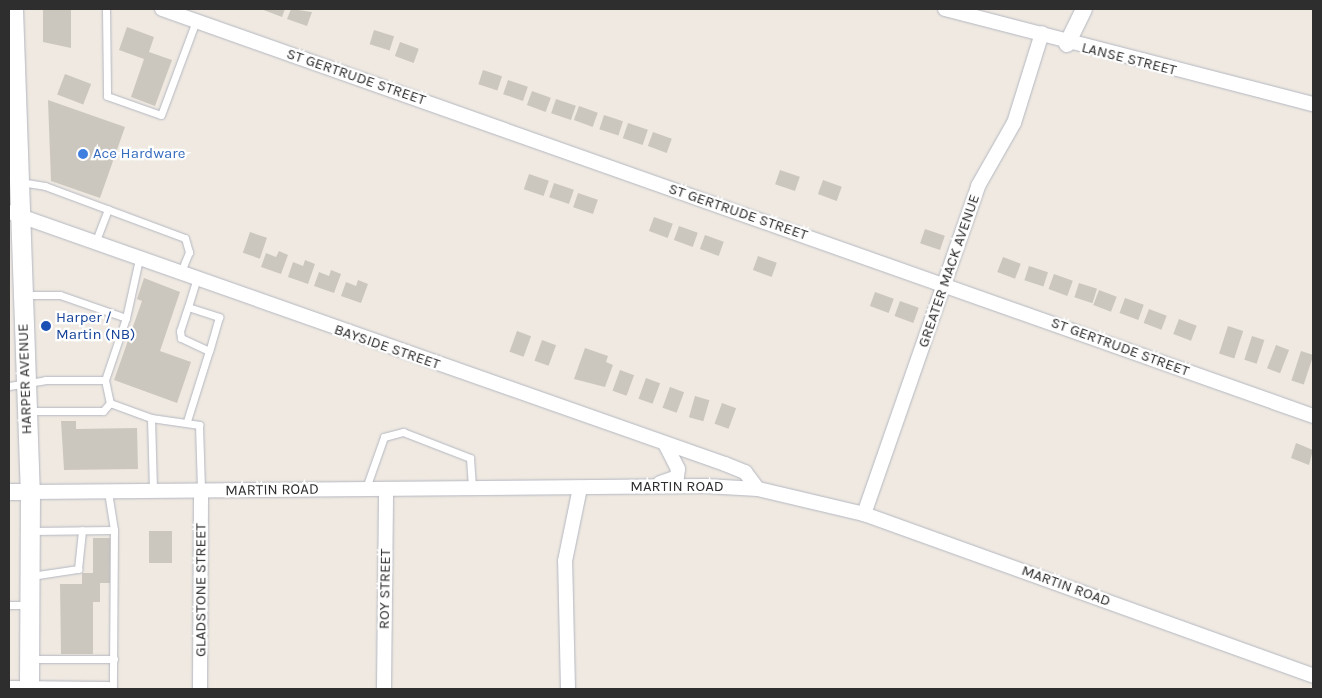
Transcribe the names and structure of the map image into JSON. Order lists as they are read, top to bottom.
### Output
{
  "streets": {
    "main road": ["HARPER AVENUE"],
    "street": [
      "LANSE STREET",
      "ST GERTRUDE STREET",
      "GREATER MACK AVENUE",
      "BAYSIDE STREET",
      "MARTIN ROAD",
      "ROY STREET",
      "GLADSTONE STREET"
    ]
  },
  "crossings": [
    ["LANSE STREET", "GREATER MACK AVENUE"],
    ["ST GERTRUDE STREET", "GREATER MACK AVENUE"],
    ["GREATER MACK AVENUE", "MARTIN ROAD"],
    ["BAYSIDE STREET", "HARPER AVENUE"],
    ["BAYSIDE STREET", "MARTIN ROAD"],
    ["HARPER AVENUE", "MARTIN ROAD"],
    ["MARTIN ROAD", "ROY STREET"],
    ["MARTIN ROAD", "GLADSTONE STREET"]
  ],
  "places": ["Ace Hardware", "Harper / Martin (NB)"]
}
